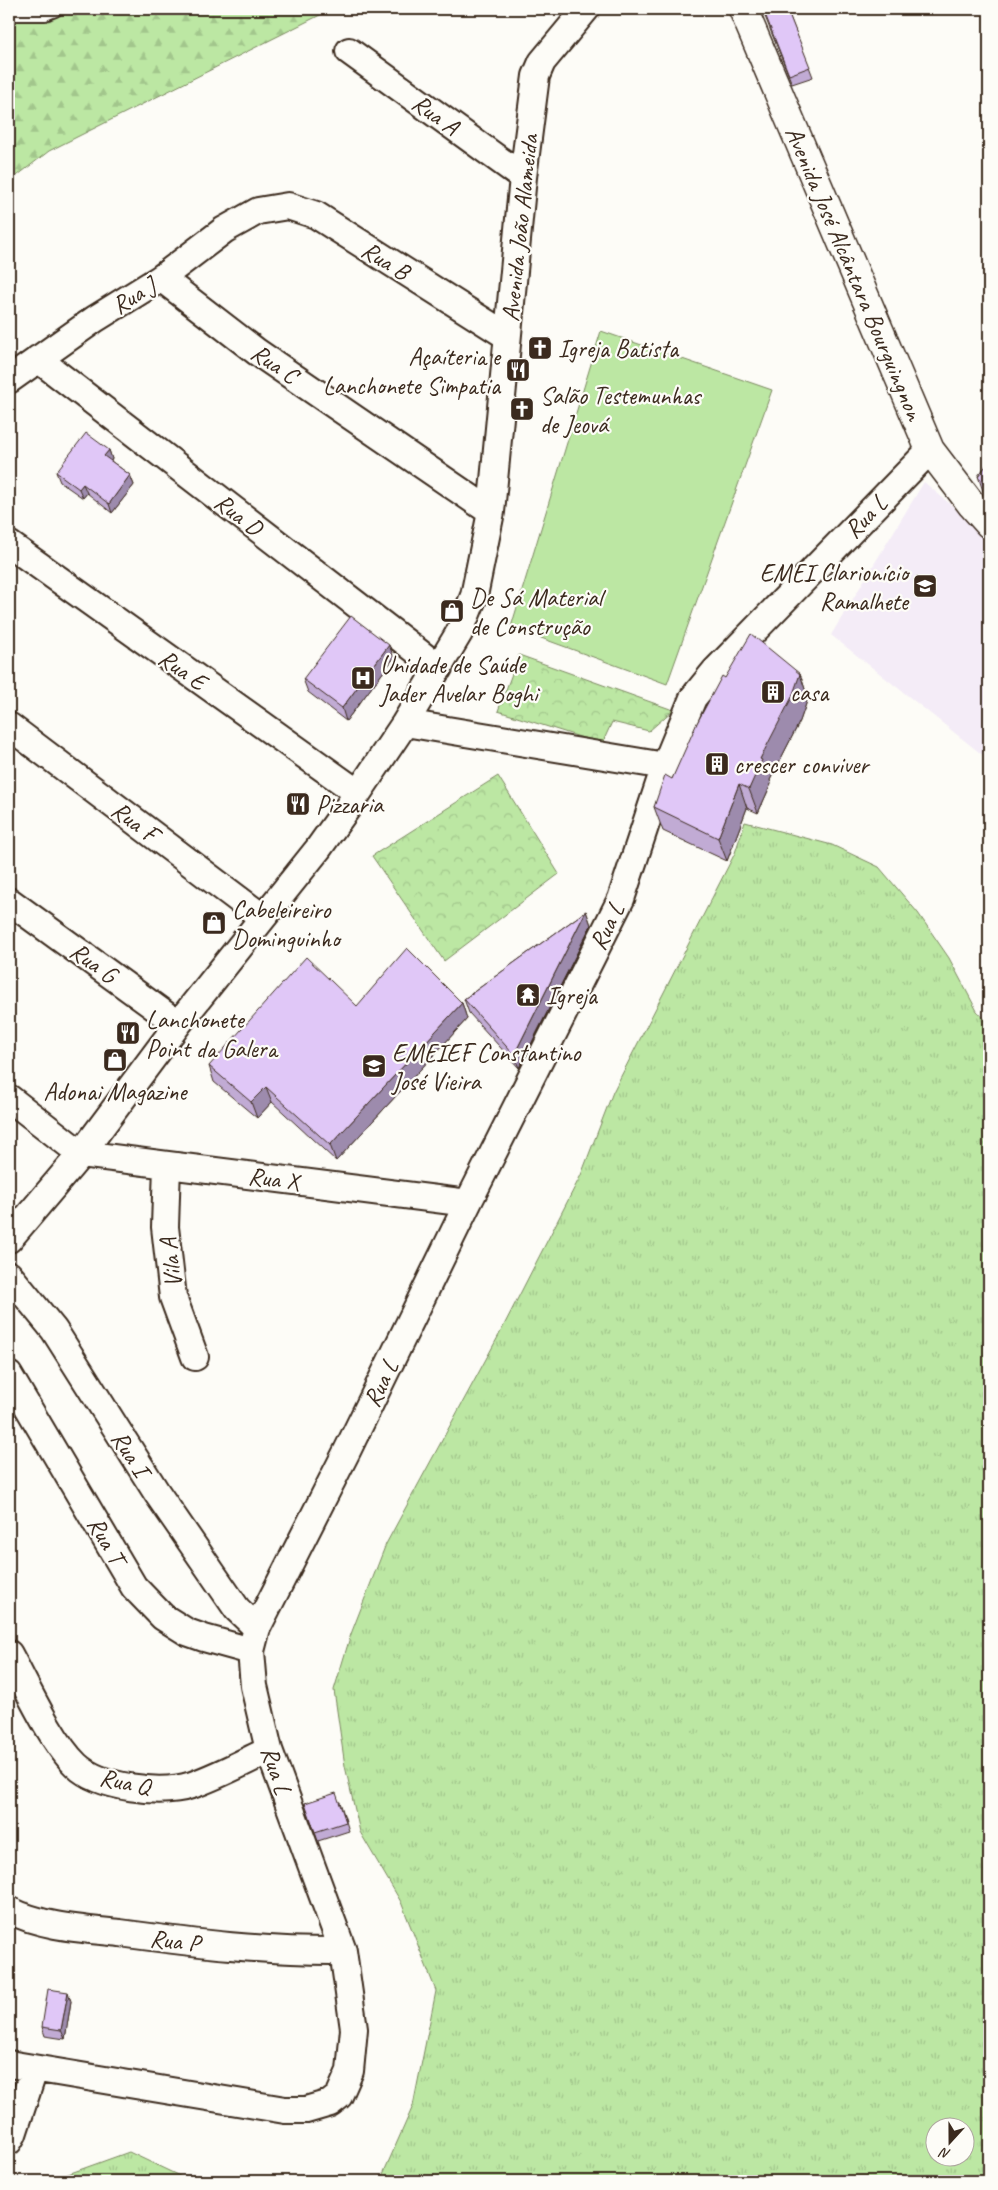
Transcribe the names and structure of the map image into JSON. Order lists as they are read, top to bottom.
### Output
{
  "streets": {
    "street": [
      "Rua A",
      "Avenida João Alameida",
      "Rua B",
      "Avenida José Alcântara Bourguingnon",
      "Rua J",
      "Rua C",
      "Rua D",
      "Rua L",
      "Rua E",
      "Rua F",
      "Rua G",
      "Rua X",
      "Vila A",
      "Rua I",
      "Rua T",
      "Rua Q",
      "Rua P"
    ]
  },
  "crossings": [
    ["Rua A", "Avenida João Alameida"],
    ["Avenida João Alameida", "Rua B"],
    ["Avenida João Alameida", "Rua C"],
    ["Avenida João Alameida", "Rua D"],
    ["Avenida João Alameida", "Rua E"],
    ["Avenida João Alameida", "Rua F"],
    ["Avenida João Alameida", "Rua G"],
    ["Avenida João Alameida", "Rua X"],
    ["Rua B", "Rua J"],
    ["Avenida José Alcântara Bourguingnon", "Rua L"],
    ["Rua J", "Rua C"],
    ["Rua J", "Rua D"],
    ["Rua L", "Rua X"],
    ["Rua L", "Rua I"],
    ["Rua L", "Rua T"],
    ["Rua L", "Rua Q"],
    ["Rua L", "Rua P"],
    ["Rua X", "Vila A"],
    ["Rua I", "Rua T"]
  ],
  "places": {
    "church": ["Igreja Batista", "Salão Testemunhas de Jeová"],
    "restaurant": ["Açaíteria e Lanchonete Simpatia", "Pizzaria", "Lanchonete Point da Galera"],
    "school or university": ["EMEI Clarionício Ramalhete", "EMEIEF Constantino José Vieira"],
    "shop": ["De Sá Material de Construção", "Cabeleireiro Dominguinho", "Adonai Magazine"],
    "hospital": ["Unidade de Saúde Jader Avelar Boghi"],
    "building": ["casa", "crescer conviver"],
    "temple": ["Igreja"]
  },
  "north": "bottom"
}
